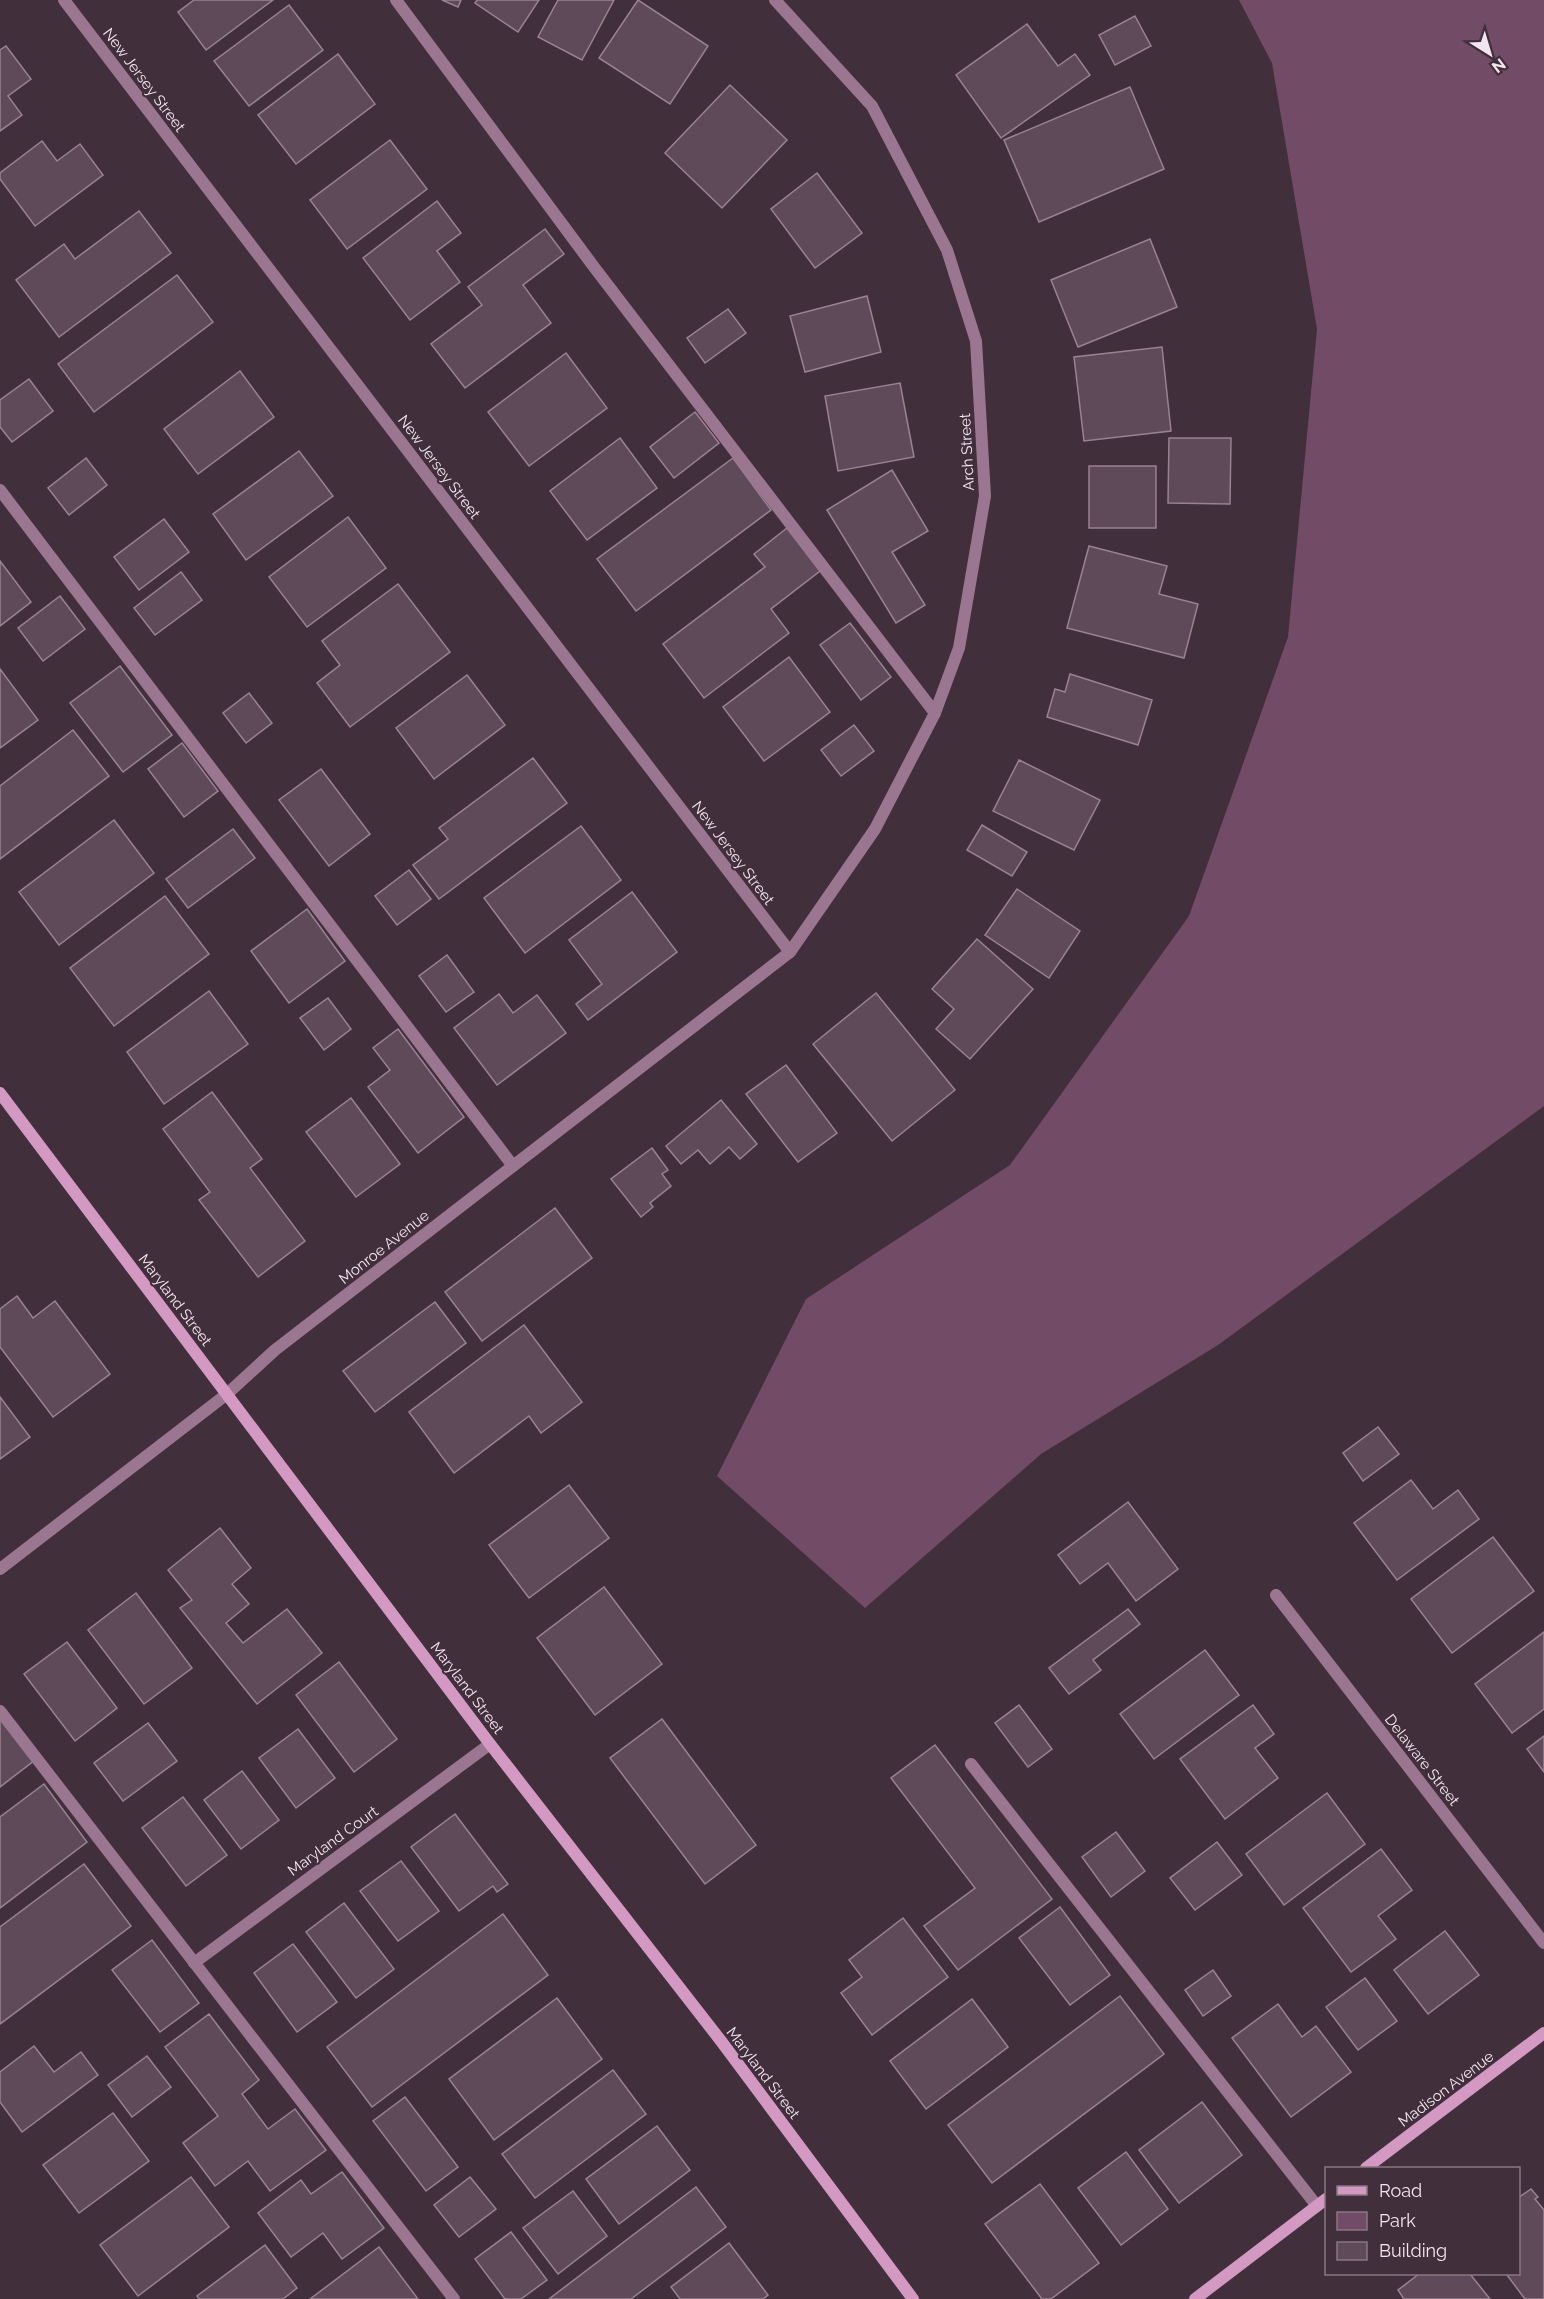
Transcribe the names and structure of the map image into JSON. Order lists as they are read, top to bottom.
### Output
{
  "streets": {
    "street": [
      "New Jersey Street",
      "Arch Street",
      "Monroe Avenue",
      "Maryland Street",
      "Delaware Street",
      "Maryland Court",
      "Madison Avenue"
    ]
  },
  "crossings": [
    ["New Jersey Street", "Arch Street"],
    ["New Jersey Street", "Monroe Avenue"],
    ["Arch Street", "Monroe Avenue"],
    ["Monroe Avenue", "Maryland Street"],
    ["Maryland Street", "Maryland Court"]
  ],
  "legend": ["Road", "Park", "Building"],
  "north": "bottom right"
}
